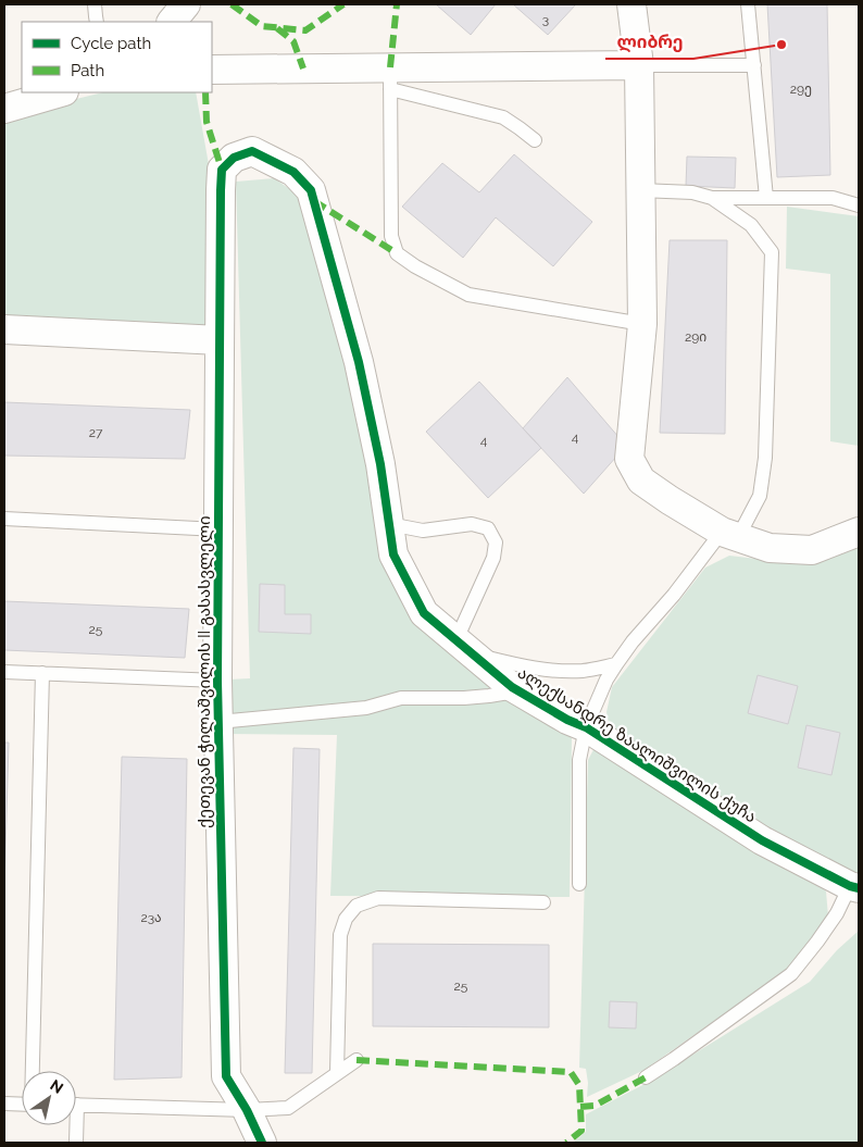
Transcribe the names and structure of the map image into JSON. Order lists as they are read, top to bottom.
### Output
{
  "streets": {
    "street": ["ქეთევან ჭილაშვილის II გასასვლელი", "ალექსანდრე ზაალიშვილის ქუჩა"]
  },
  "crossings": [
    ["ქეთევან ჭილაშვილის II გასასვლელი", "ალექსანდრე ზაალიშვილის ქუჩა"]
  ],
  "places": ["ლიბრე"],
  "house_numbers": [
    "3",
    "29ე",
    "29ი",
    "27",
    "4",
    "4",
    "25",
    "23ა",
    "25"
  ],
  "legend": ["Cycle path", "Path"],
  "north": "top right"
}
